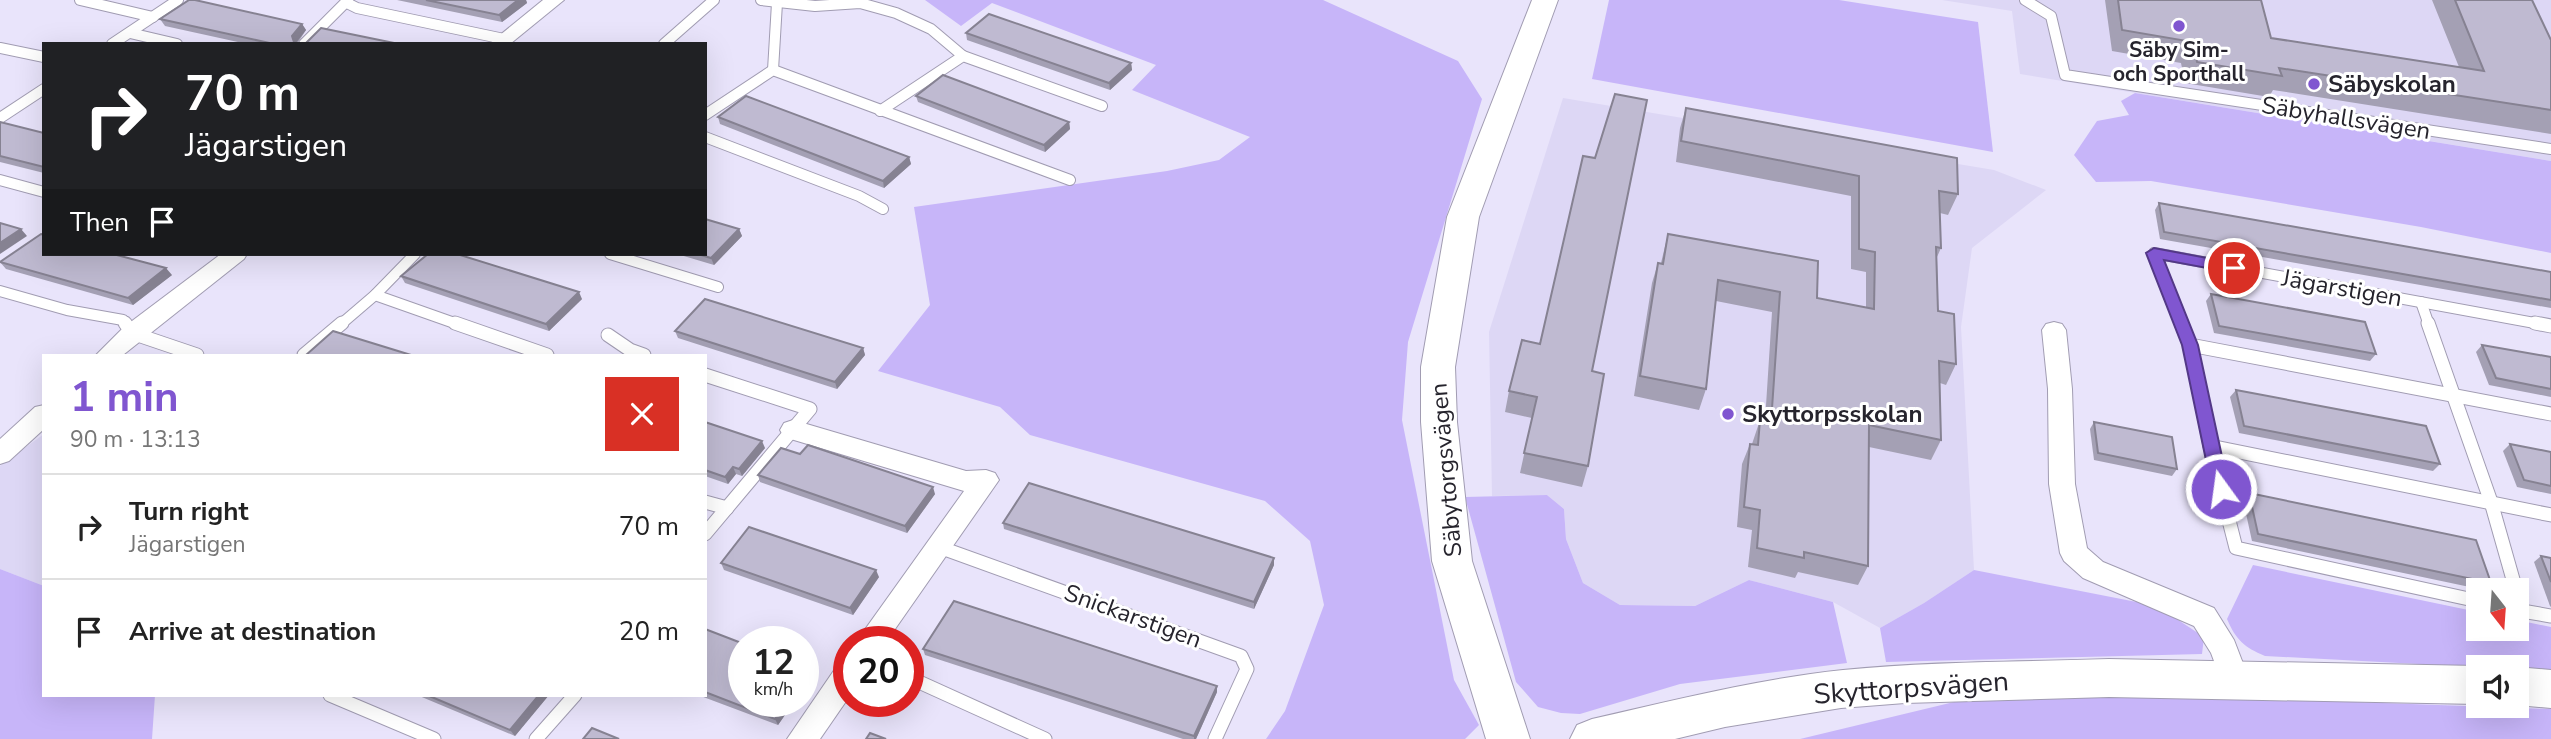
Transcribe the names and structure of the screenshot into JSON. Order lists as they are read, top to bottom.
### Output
{
  "streets": {
    "street": ["Säbytorgsvägen", "Skyttorpsvägen"],
    "lane": ["Säbyhallsvägen", "Jägarstigen", "Snickarstigen"]
  },
  "places": ["Säby Sim- och Sporthall", "Säbyskolan", "Skyttorpsskolan"],
  "north": "bottom",
  "page": {
    "turn": ["70 m", "Jägarstigen"],
    "then": "Then",
    "heading": ["1 min", "90 m · 13:13"],
    "list": [
      {
        "name": "Turn right",
        "note": "Jägarstigen",
        "value": "70 m"
      },
      {
        "name": "Arrive at destination",
        "value": "20 m"
      }
    ],
    "speed": "12 km/h",
    "limit": "20"
  }
}
